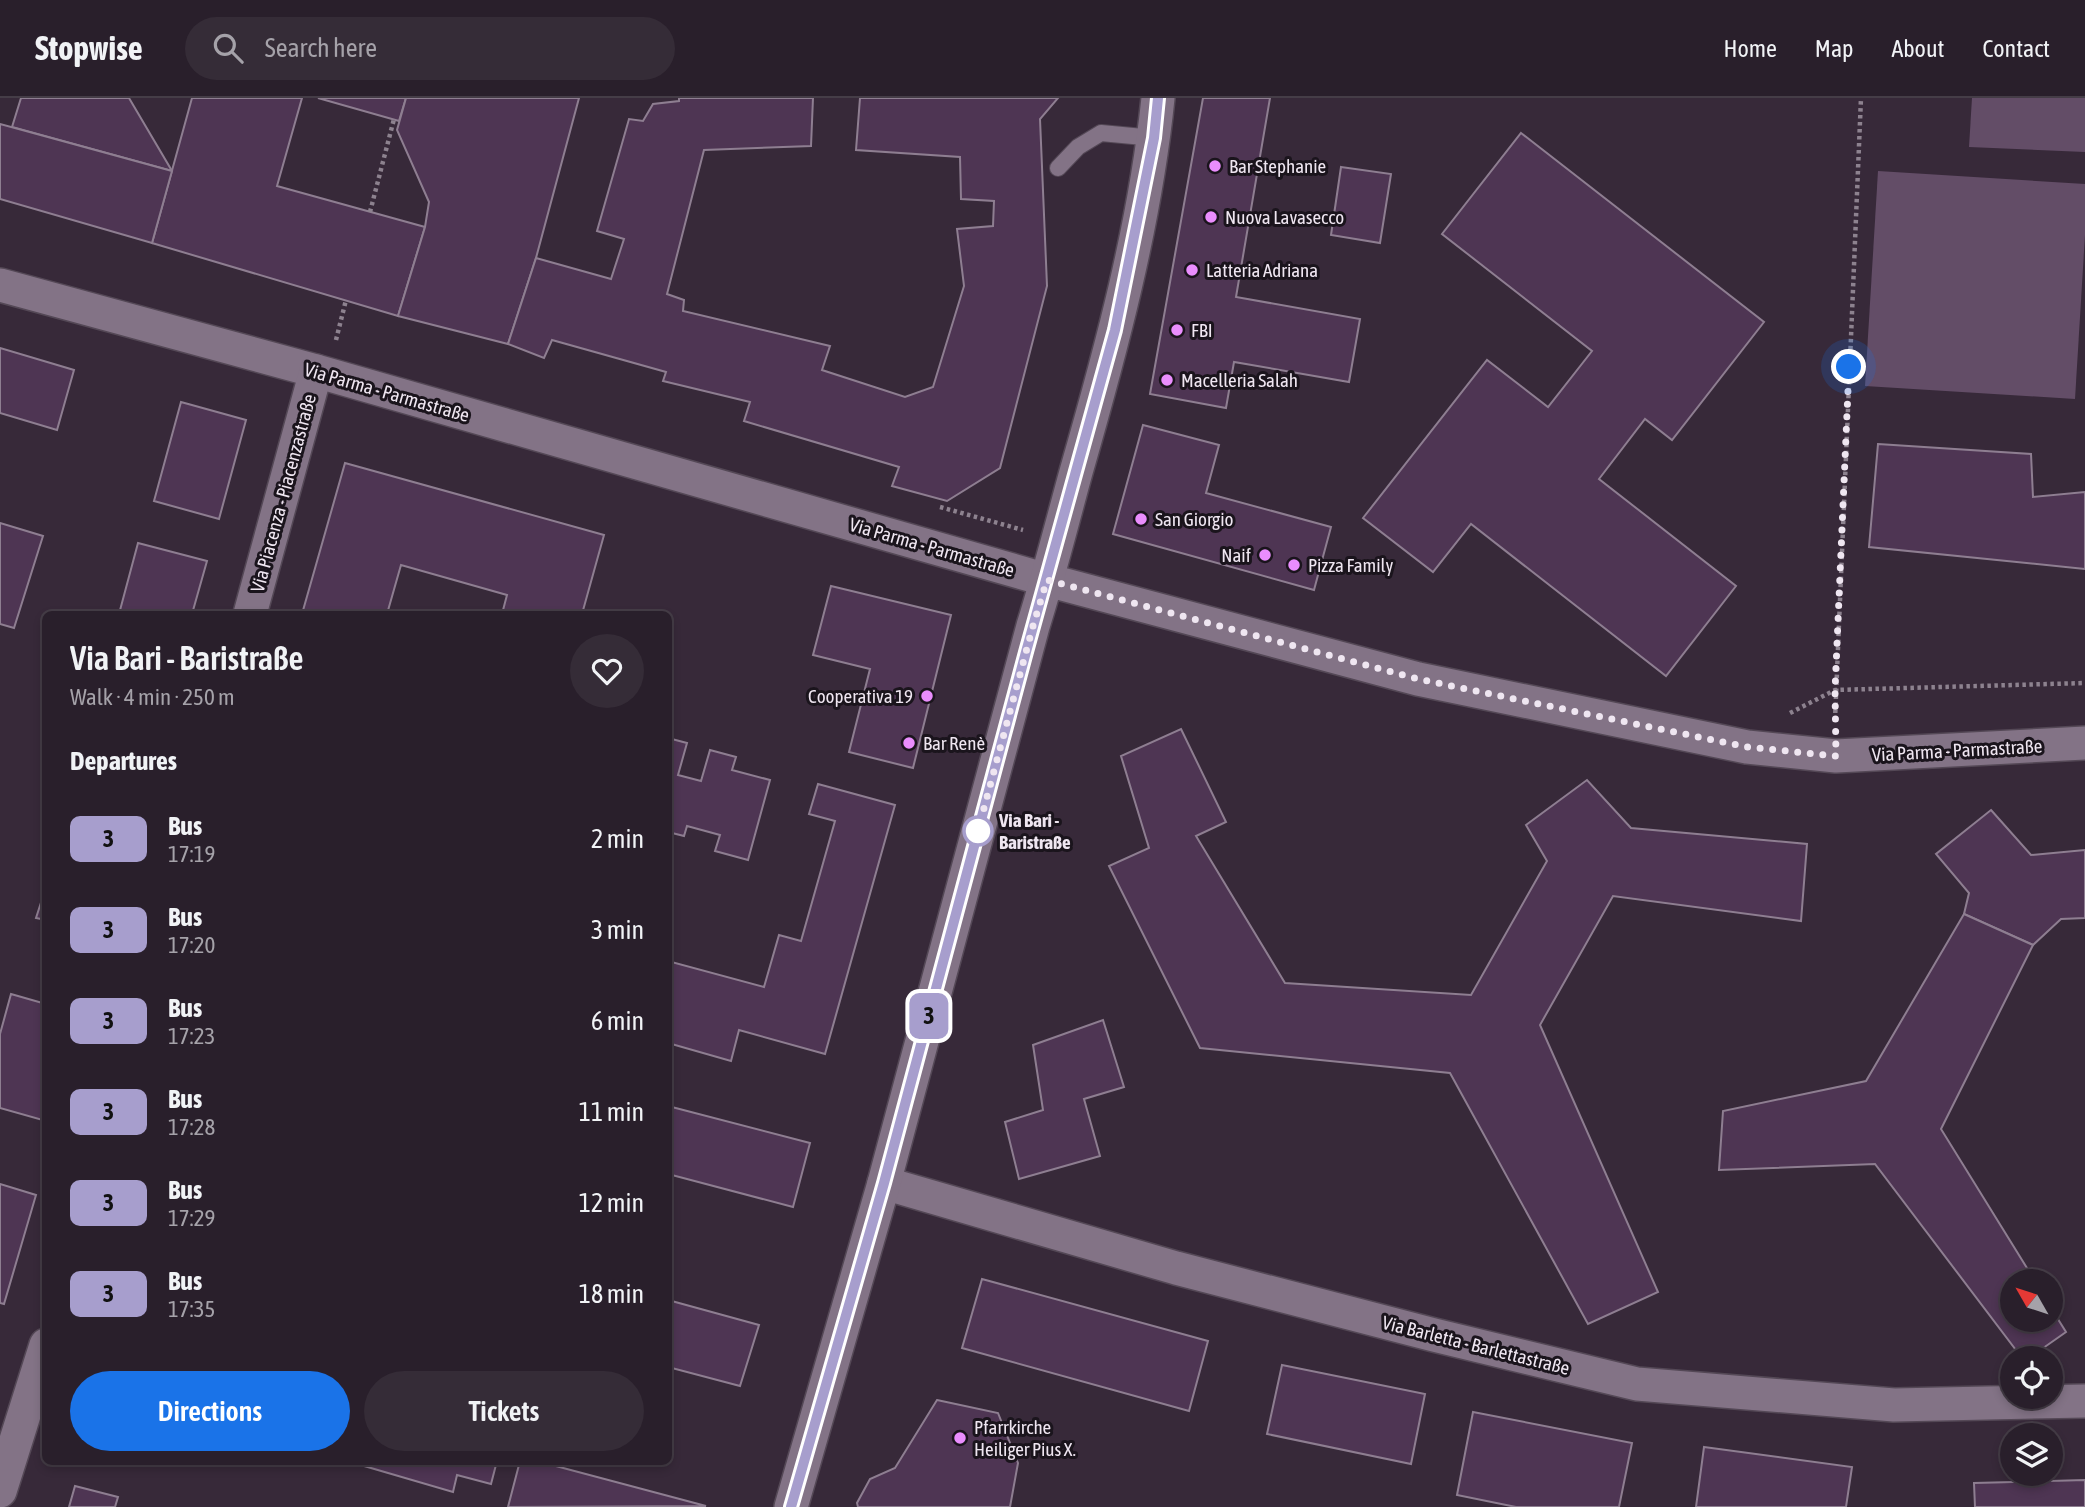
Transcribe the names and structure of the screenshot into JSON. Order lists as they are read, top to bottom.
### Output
{
  "streets": {
    "street": ["Via Parma - Parmastraße", "Via Piacenza - Piacenzastraße", "Via Barletta - Barlettastraße"]
  },
  "crossings": [
    ["Via Parma - Parmastraße", "Via Piacenza - Piacenzastraße"]
  ],
  "places": [
    "Bar Stephanie",
    "Nuova Lavasecco",
    "Latteria Adriana",
    "FBI",
    "Macelleria Salah",
    "San Giorgio",
    "Naif",
    "Pizza Family",
    "Cooperativa 19",
    "Bar Renè",
    "Via Bari - Baristraße",
    "Pfarrkirche Heiliger Pius X."
  ],
  "lines": ["bus line 3"],
  "north": "top left",
  "page": {
    "header": "Stopwise",
    "search": "Search here",
    "nav": [
      "Home",
      "Map",
      "About",
      "Contact"
    ],
    "on_map": "3",
    "heading": [
      ["Via Bari - Baristraße", "Walk · 4 min · 250 m"],
      "Departures"
    ],
    "list": [
      {
        "mark": "3",
        "name": "Bus",
        "note": "17:19",
        "value": "2 min"
      },
      {
        "mark": "3",
        "name": "Bus",
        "note": "17:20",
        "value": "3 min"
      },
      {
        "mark": "3",
        "name": "Bus",
        "note": "17:23",
        "value": "6 min"
      },
      {
        "mark": "3",
        "name": "Bus",
        "note": "17:28",
        "value": "11 min"
      },
      {
        "mark": "3",
        "name": "Bus",
        "note": "17:29",
        "value": "12 min"
      },
      {
        "mark": "3",
        "name": "Bus",
        "note": "17:35",
        "value": "18 min"
      }
    ],
    "buttons": ["Directions", "Tickets"]
  }
}
